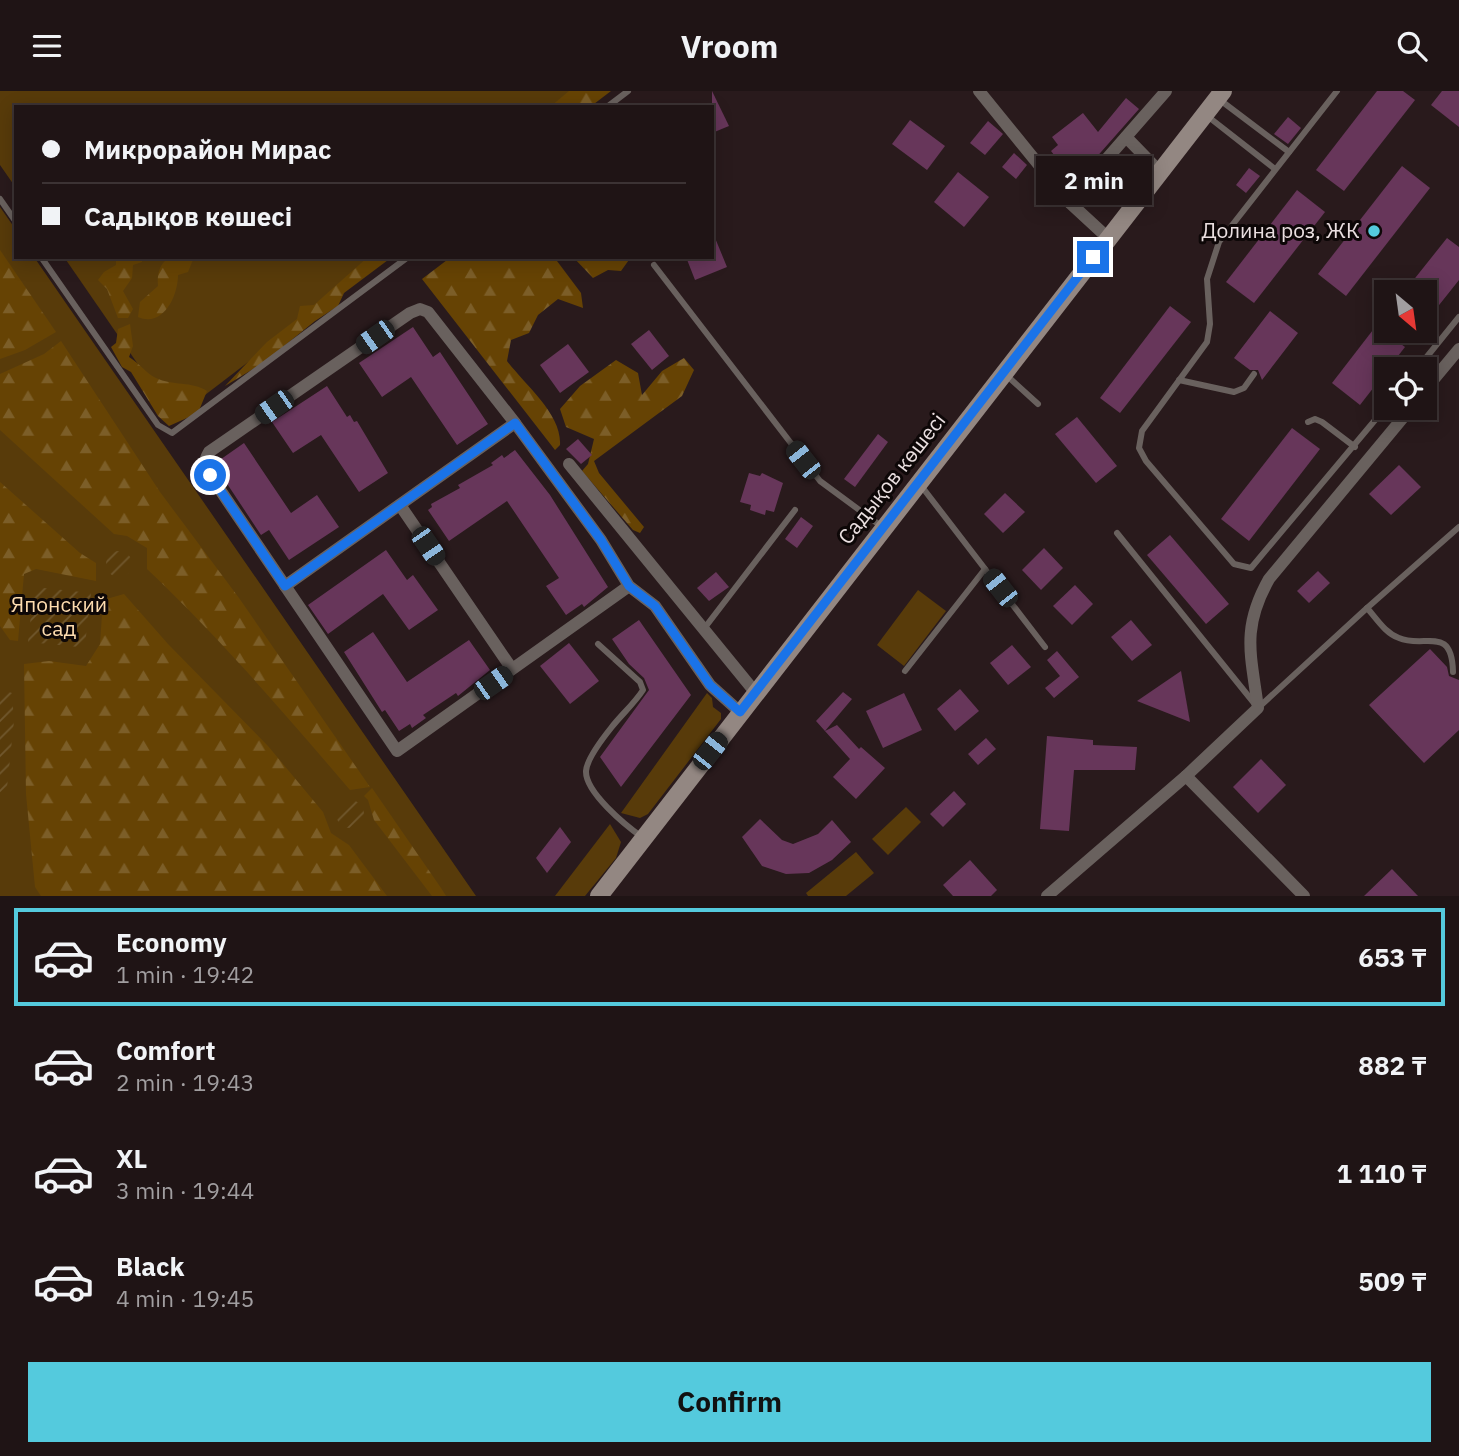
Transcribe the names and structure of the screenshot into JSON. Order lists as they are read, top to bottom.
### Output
{
  "streets": {
    "street": ["Садықов көшесі"]
  },
  "parks": ["Японский сад"],
  "places": ["Долина роз, ЖК"],
  "north": "bottom right",
  "page": {
    "header": "Vroom",
    "banner": ["Микрорайон Мирас", "Садықов көшесі"],
    "bubble": "2 min",
    "list": [
      {
        "name": "Economy",
        "note": "1 min · 19:42",
        "value": "653 ₸"
      },
      {
        "name": "Comfort",
        "note": "2 min · 19:43",
        "value": "882 ₸"
      },
      {
        "name": "XL",
        "note": "3 min · 19:44",
        "value": "1 110 ₸"
      },
      {
        "name": "Black",
        "note": "4 min · 19:45",
        "value": "509 ₸"
      }
    ],
    "buttons": "Confirm"
  }
}
